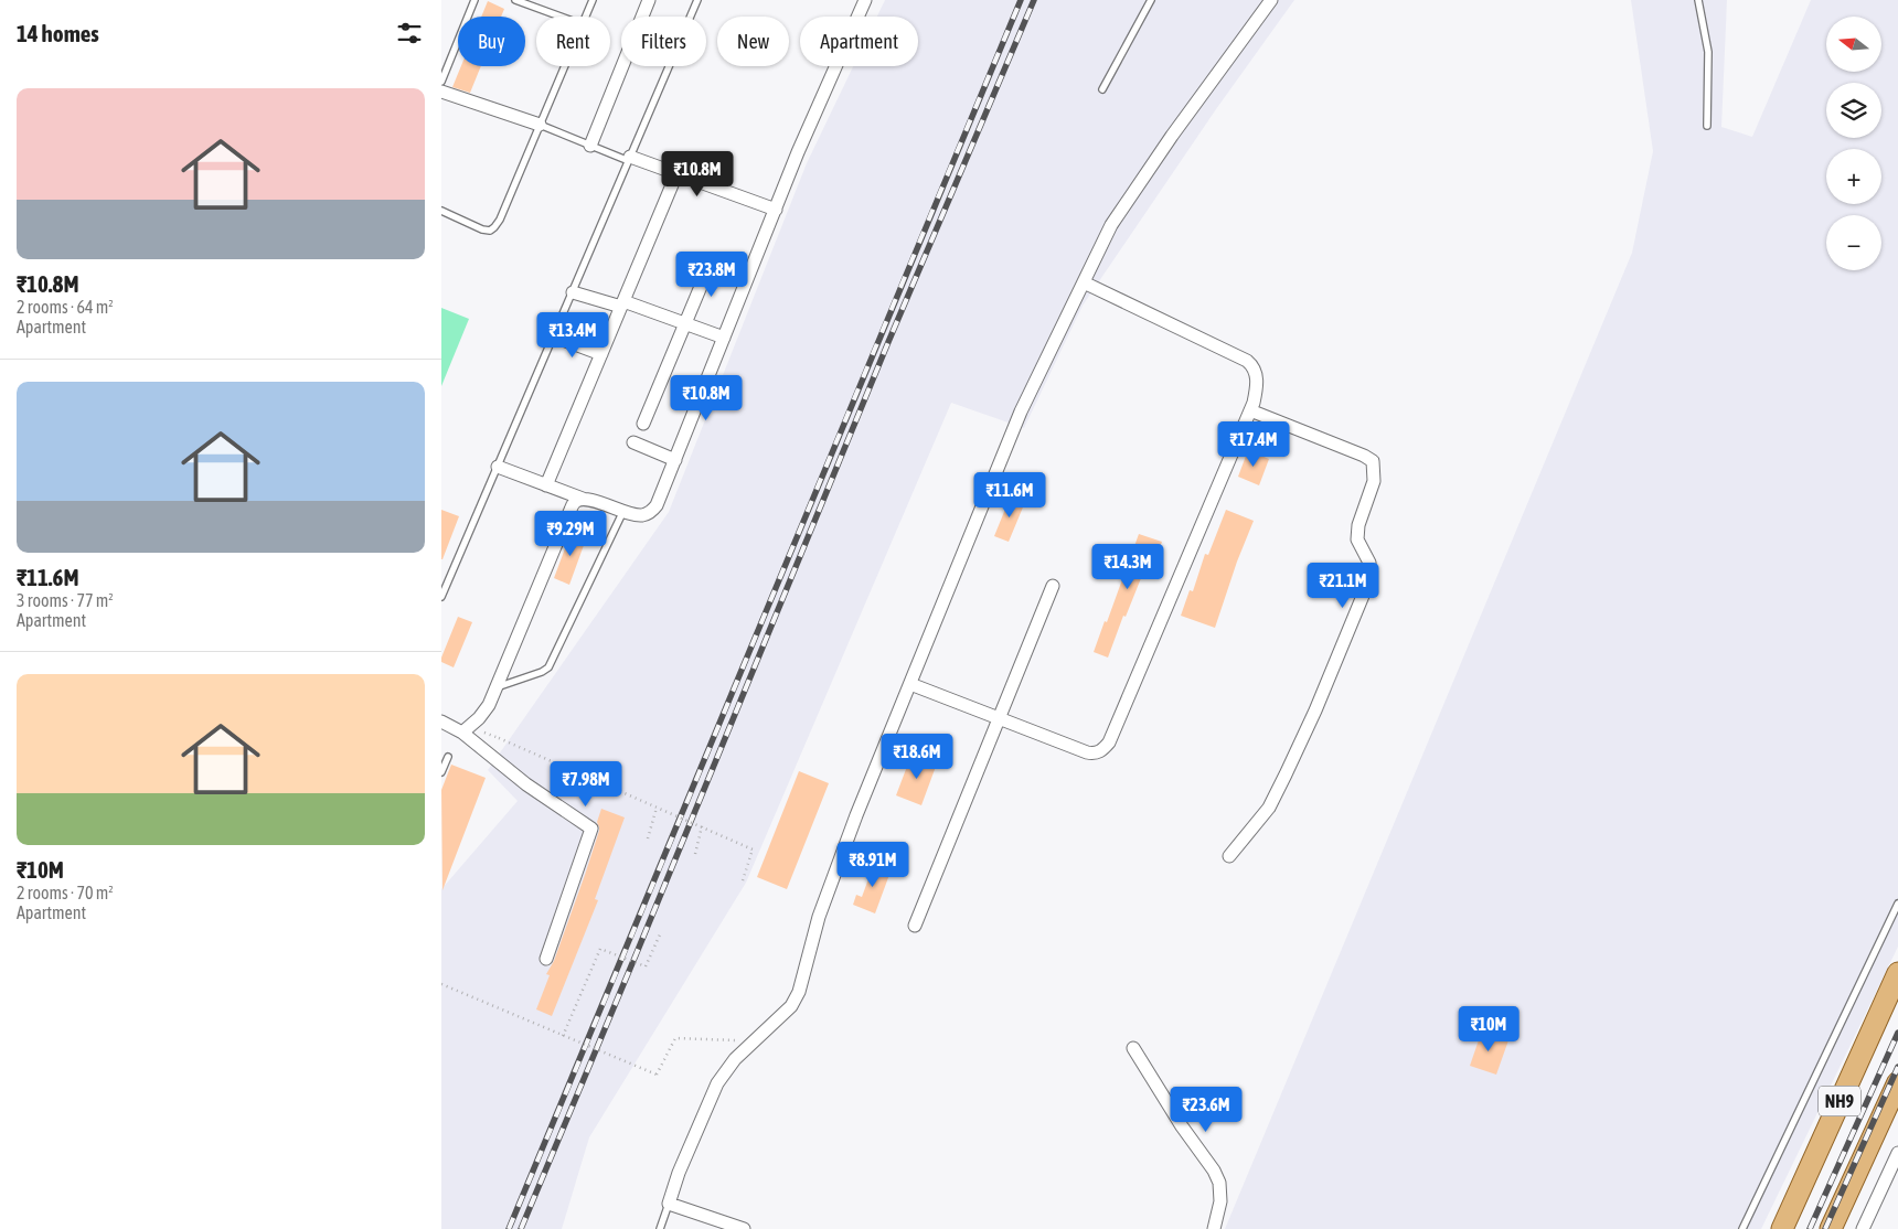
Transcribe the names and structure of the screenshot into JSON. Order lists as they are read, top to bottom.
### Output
{
  "streets": {
    "main road": ["NH9"]
  },
  "north": "left",
  "page": {
    "heading": "14 homes",
    "map_buttons": ["+", "−"],
    "chip": [
      "Buy",
      "Rent",
      "Filters",
      "New",
      "Apartment"
    ],
    "list": [
      {
        "name": "₹10.8M",
        "note": "2 rooms · 64 m² · Apartment"
      },
      {
        "name": "₹11.6M",
        "note": "3 rooms · 77 m² · Apartment"
      },
      {
        "name": "₹10M",
        "note": "2 rooms · 70 m² · Apartment"
      }
    ],
    "price": [
      "₹10.8M",
      "₹23.8M",
      "₹13.4M",
      "₹10.8M",
      "₹17.4M",
      "₹11.6M",
      "₹9.29M",
      "₹14.3M",
      "₹21.1M",
      "₹18.6M",
      "₹7.98M",
      "₹8.91M",
      "₹10M",
      "₹23.6M"
    ]
  }
}
